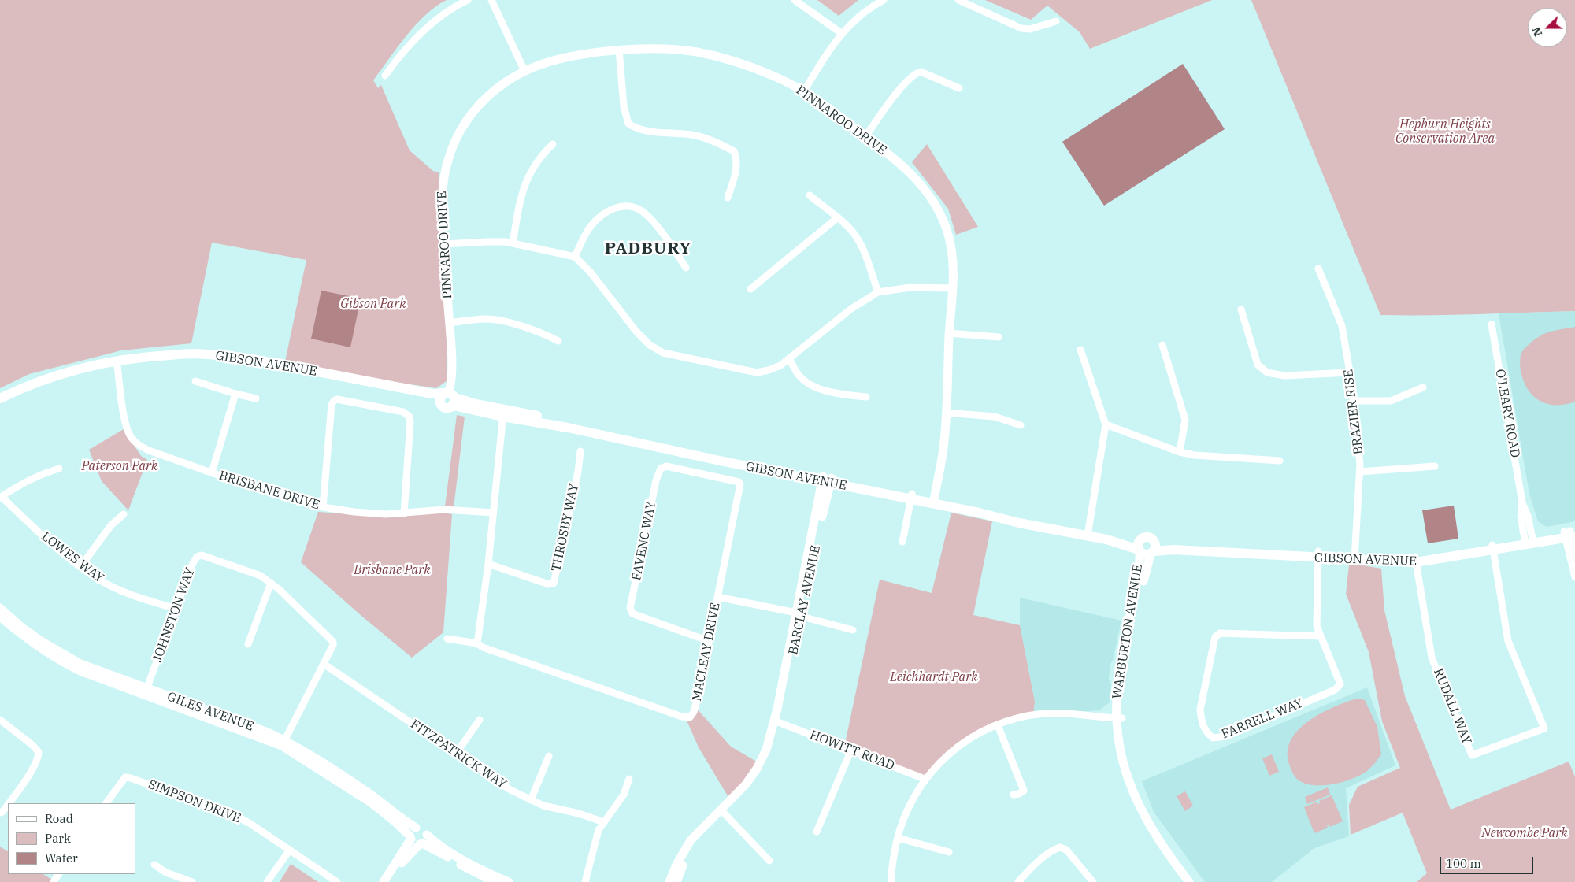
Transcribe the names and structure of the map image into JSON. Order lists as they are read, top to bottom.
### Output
{
  "streets": {
    "main road": ["GIBSON AVENUE"],
    "street": [
      "PINNAROO DRIVE",
      "BRAZIER RISE",
      "O'LEARY ROAD",
      "BRISBANE DRIVE",
      "THROSBY WAY",
      "FAVENC WAY",
      "LOWES WAY",
      "BARCLAY AVENUE",
      "JOHNSTON WAY",
      "WARBURTON AVENUE",
      "MACLEAY DRIVE",
      "RUDALL WAY",
      "GILES AVENUE",
      "FARRELL WAY",
      "HOWITT ROAD",
      "FITZPATRICK WAY",
      "SIMPSON DRIVE"
    ]
  },
  "crossings": [
    ["PINNAROO DRIVE", "GIBSON AVENUE"],
    ["GIBSON AVENUE", "BRAZIER RISE"],
    ["GIBSON AVENUE", "O'LEARY ROAD"],
    ["GIBSON AVENUE", "BRISBANE DRIVE"],
    ["GIBSON AVENUE", "BARCLAY AVENUE"],
    ["GIBSON AVENUE", "WARBURTON AVENUE"],
    ["GIBSON AVENUE", "RUDALL WAY"],
    ["FAVENC WAY", "MACLEAY DRIVE"],
    ["LOWES WAY", "JOHNSTON WAY"],
    ["BARCLAY AVENUE", "HOWITT ROAD"],
    ["JOHNSTON WAY", "GILES AVENUE"],
    ["JOHNSTON WAY", "FITZPATRICK WAY"]
  ],
  "districts": ["PADBURY"],
  "parks": [
    "Hepburn Heights Conservation Area",
    "Gibson Park",
    "Paterson Park",
    "Brisbane Park",
    "Leichhardt Park",
    "Newcombe Park"
  ],
  "legend": ["Road", "Park", "Water"],
  "scale_bar": "100 m",
  "north": "left"
}
